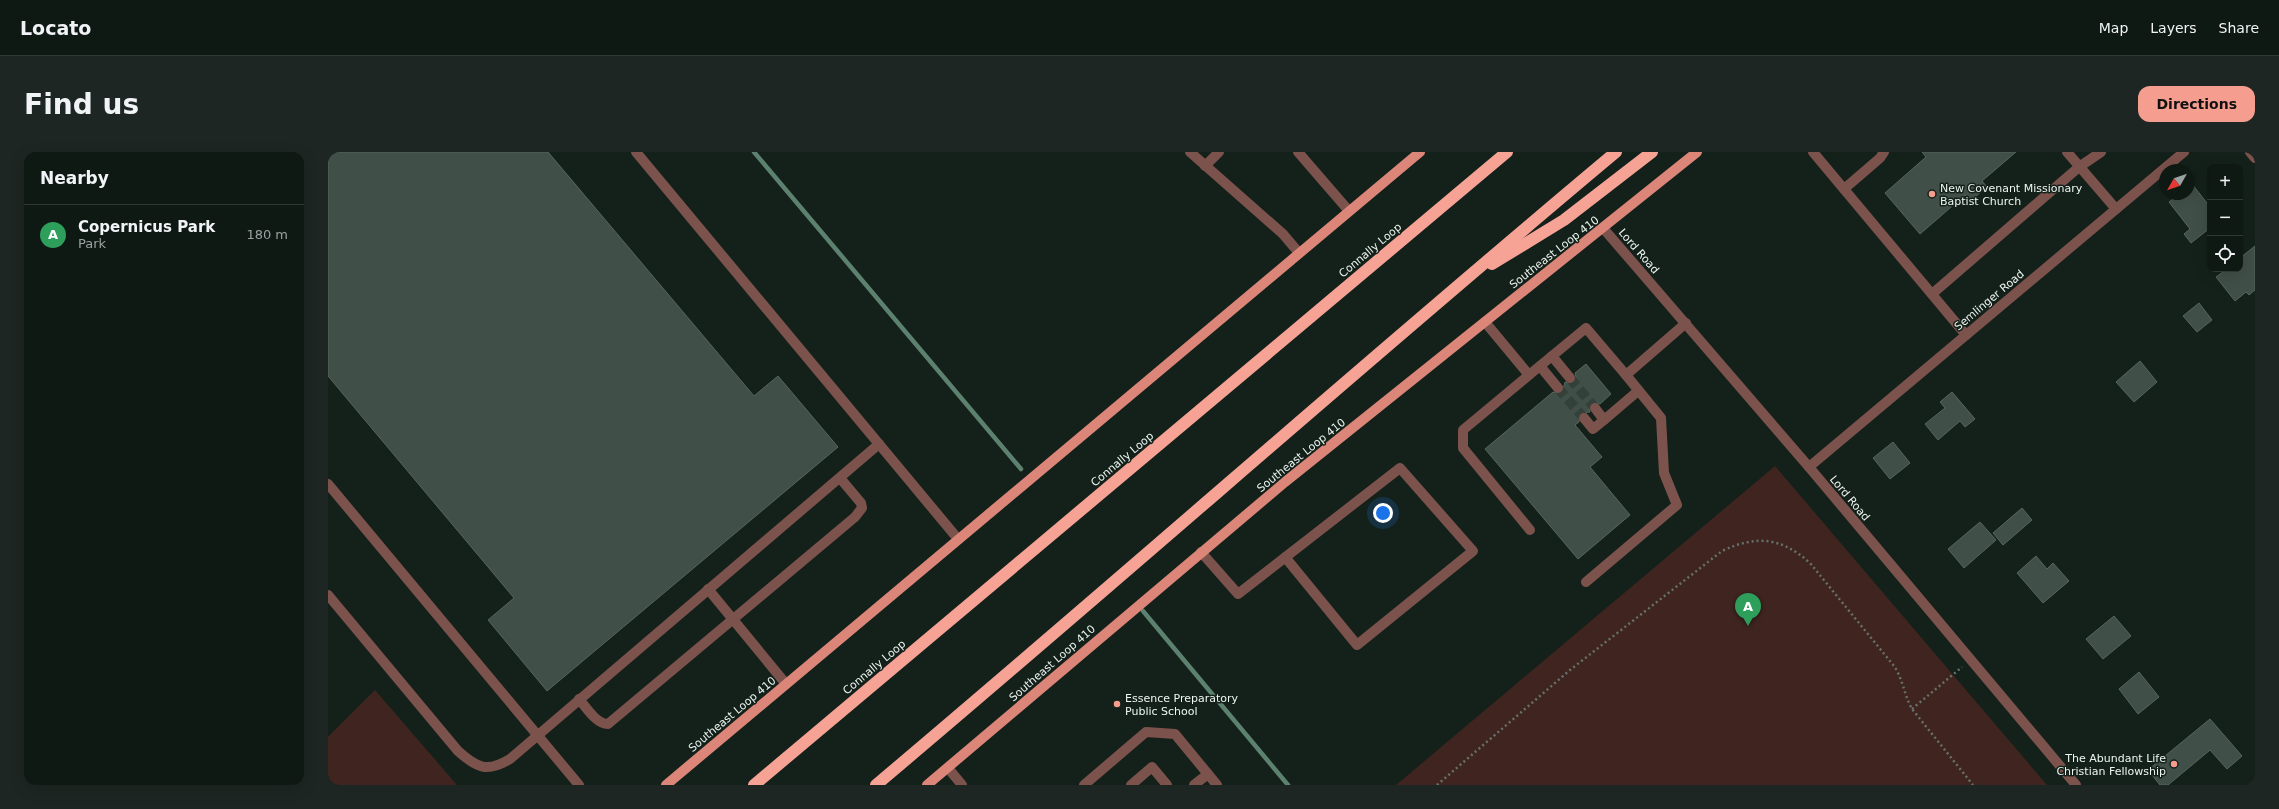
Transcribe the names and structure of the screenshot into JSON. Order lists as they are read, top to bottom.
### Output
{
  "streets": {
    "highway": ["Connally Loop"],
    "main road": ["Southeast Loop 410"],
    "street": ["Lord Road", "Semlinger Road"]
  },
  "crossings": [
    ["Lord Road", "Southeast Loop 410"],
    ["Lord Road", "Semlinger Road"]
  ],
  "places": ["New Covenant Missionary Baptist Church", "Essence Preparatory Public School", "The Abundant Life Christian Fellowship"],
  "north": "bottom left",
  "page": {
    "header": "Locato",
    "nav": ["Map", "Layers", "Share"],
    "buttons": "Directions",
    "title": "Find us",
    "heading": "Nearby",
    "map_buttons": ["+", "−"],
    "list": [
      {
        "mark": "A",
        "name": "Copernicus Park",
        "note": "Park",
        "value": "180 m"
      }
    ],
    "pins": "A"
  }
}
